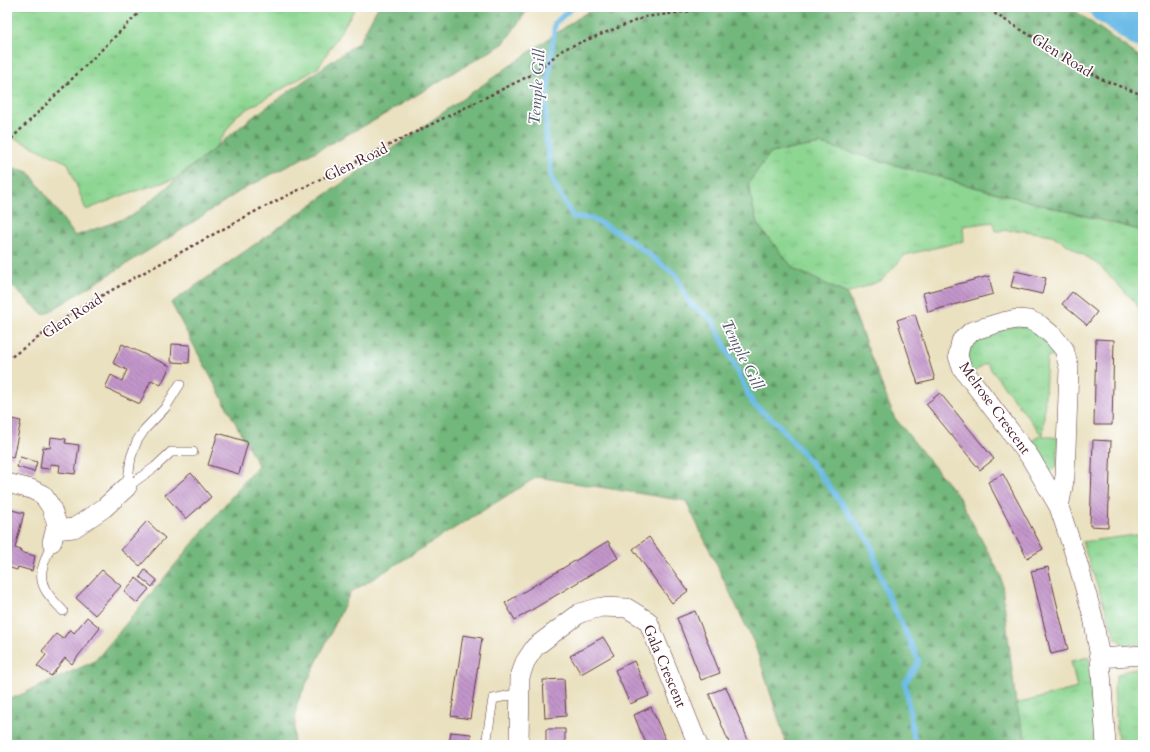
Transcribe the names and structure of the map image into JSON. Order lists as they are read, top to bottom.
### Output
{
  "streets": {
    "street": ["Melrose Crescent", "Gala Crescent"],
    "path": ["Glen Road"]
  },
  "water": ["Temple Gill"]
}
